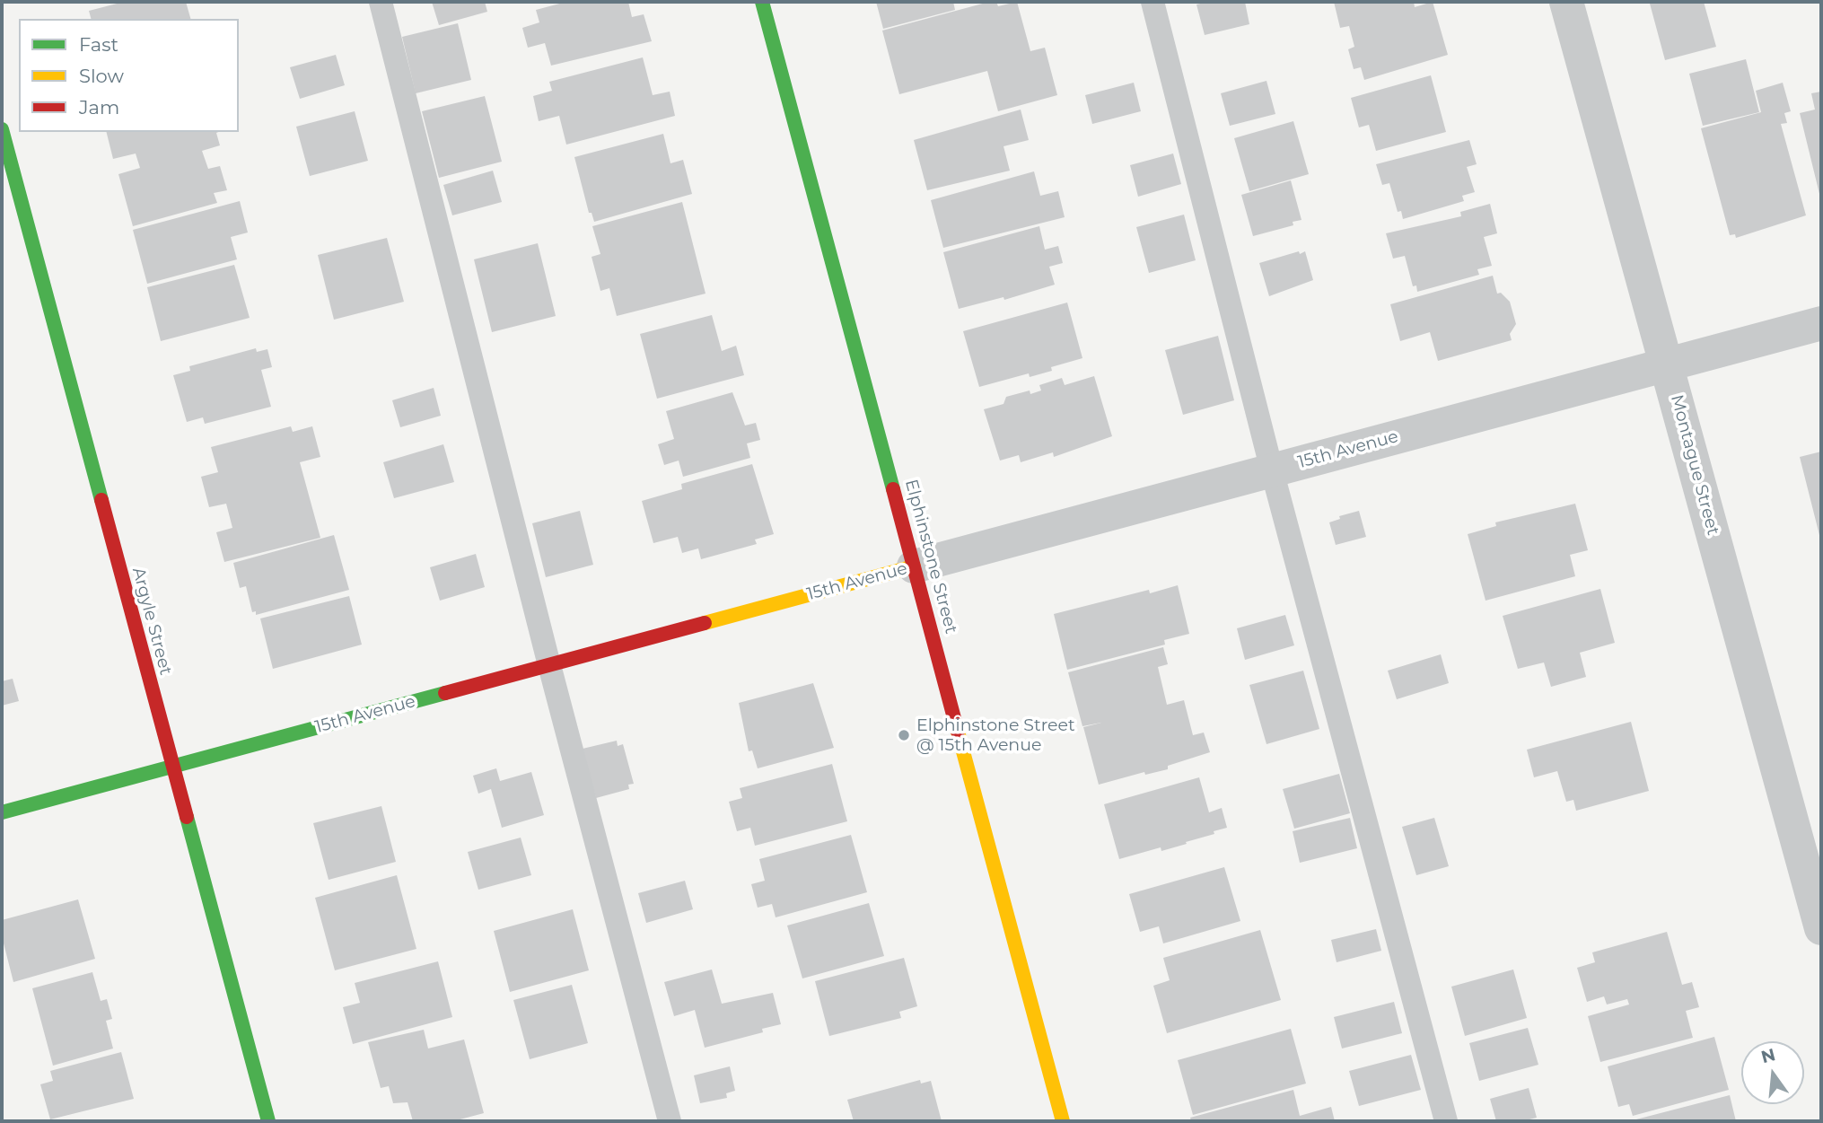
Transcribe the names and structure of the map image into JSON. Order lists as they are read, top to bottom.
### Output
{
  "streets": {
    "street": [
      "15th Avenue",
      "Montague Street",
      "Elphinstone Street",
      "Argyle Street"
    ]
  },
  "crossings": [
    ["15th Avenue", "Montague Street"],
    ["15th Avenue", "Elphinstone Street"],
    ["15th Avenue", "Argyle Street"]
  ],
  "places": ["Elphinstone Street @ 15th Avenue"],
  "legend": ["Fast", "Slow", "Jam"],
  "north": "top"
}
